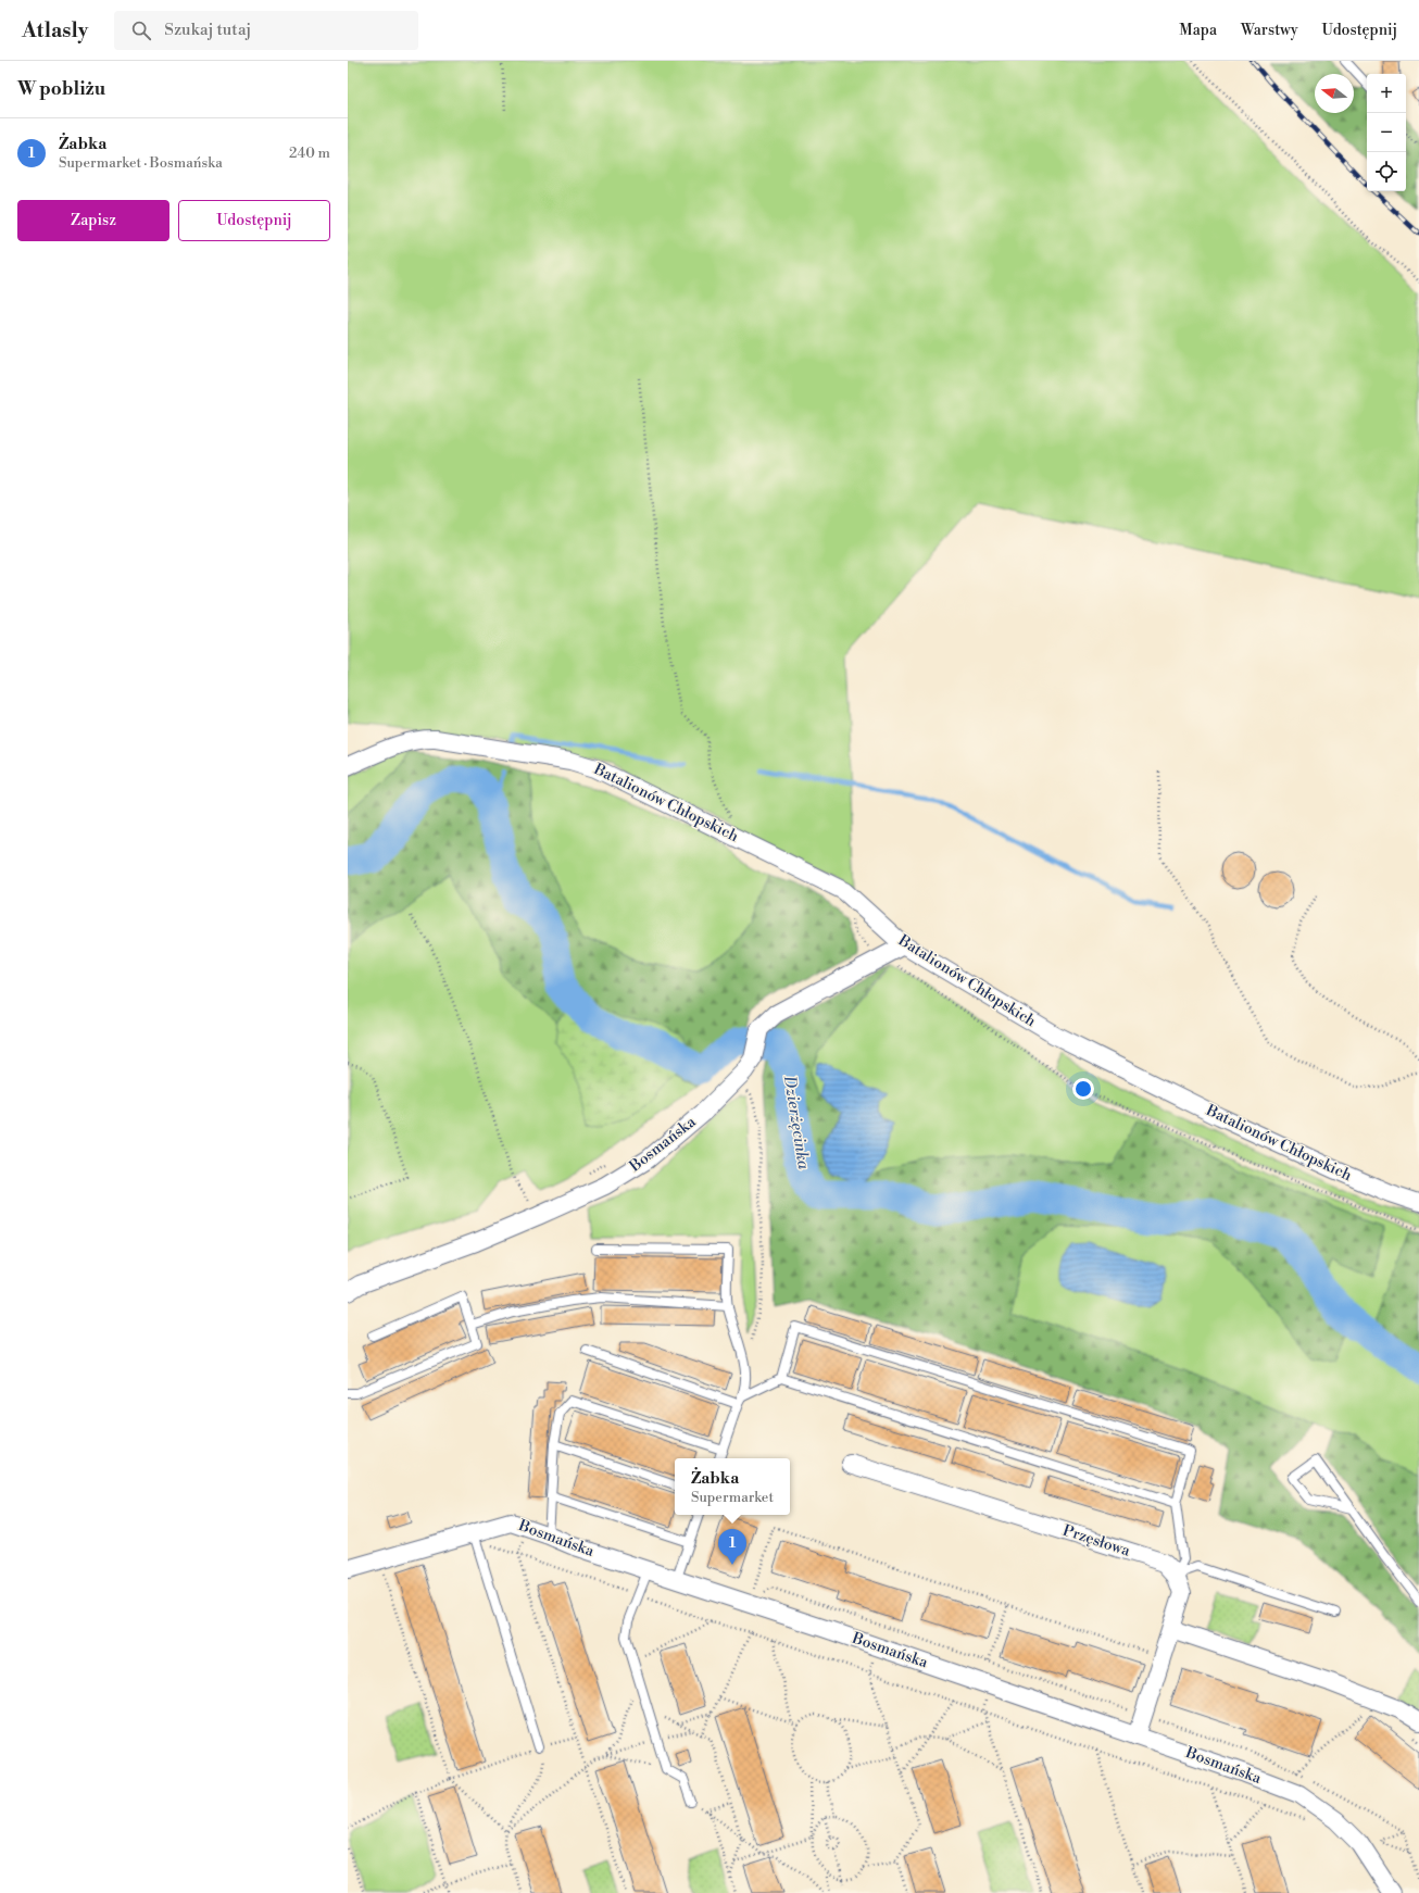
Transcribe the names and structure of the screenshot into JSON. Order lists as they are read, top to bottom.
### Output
{
  "streets": {
    "street": ["Batalionów Chłopskich", "Bosmańska", "Przęsłowa"]
  },
  "crossings": [
    ["Batalionów Chłopskich", "Bosmańska"]
  ],
  "water": ["Dzierżęcinka"],
  "north": "left",
  "page": {
    "header": "Atlasly",
    "search": "Szukaj tutaj",
    "nav": ["Mapa", "Warstwy", "Udostępnij"],
    "heading": "W pobliżu",
    "map_buttons": ["+", "−"],
    "list": [
      {
        "mark": "1",
        "name": "Żabka",
        "note": "Supermarket · Bosmańska",
        "value": "240 m"
      }
    ],
    "buttons": ["Zapisz", "Udostępnij"],
    "popup": ["Żabka", "Supermarket"],
    "pins": "1"
  }
}
